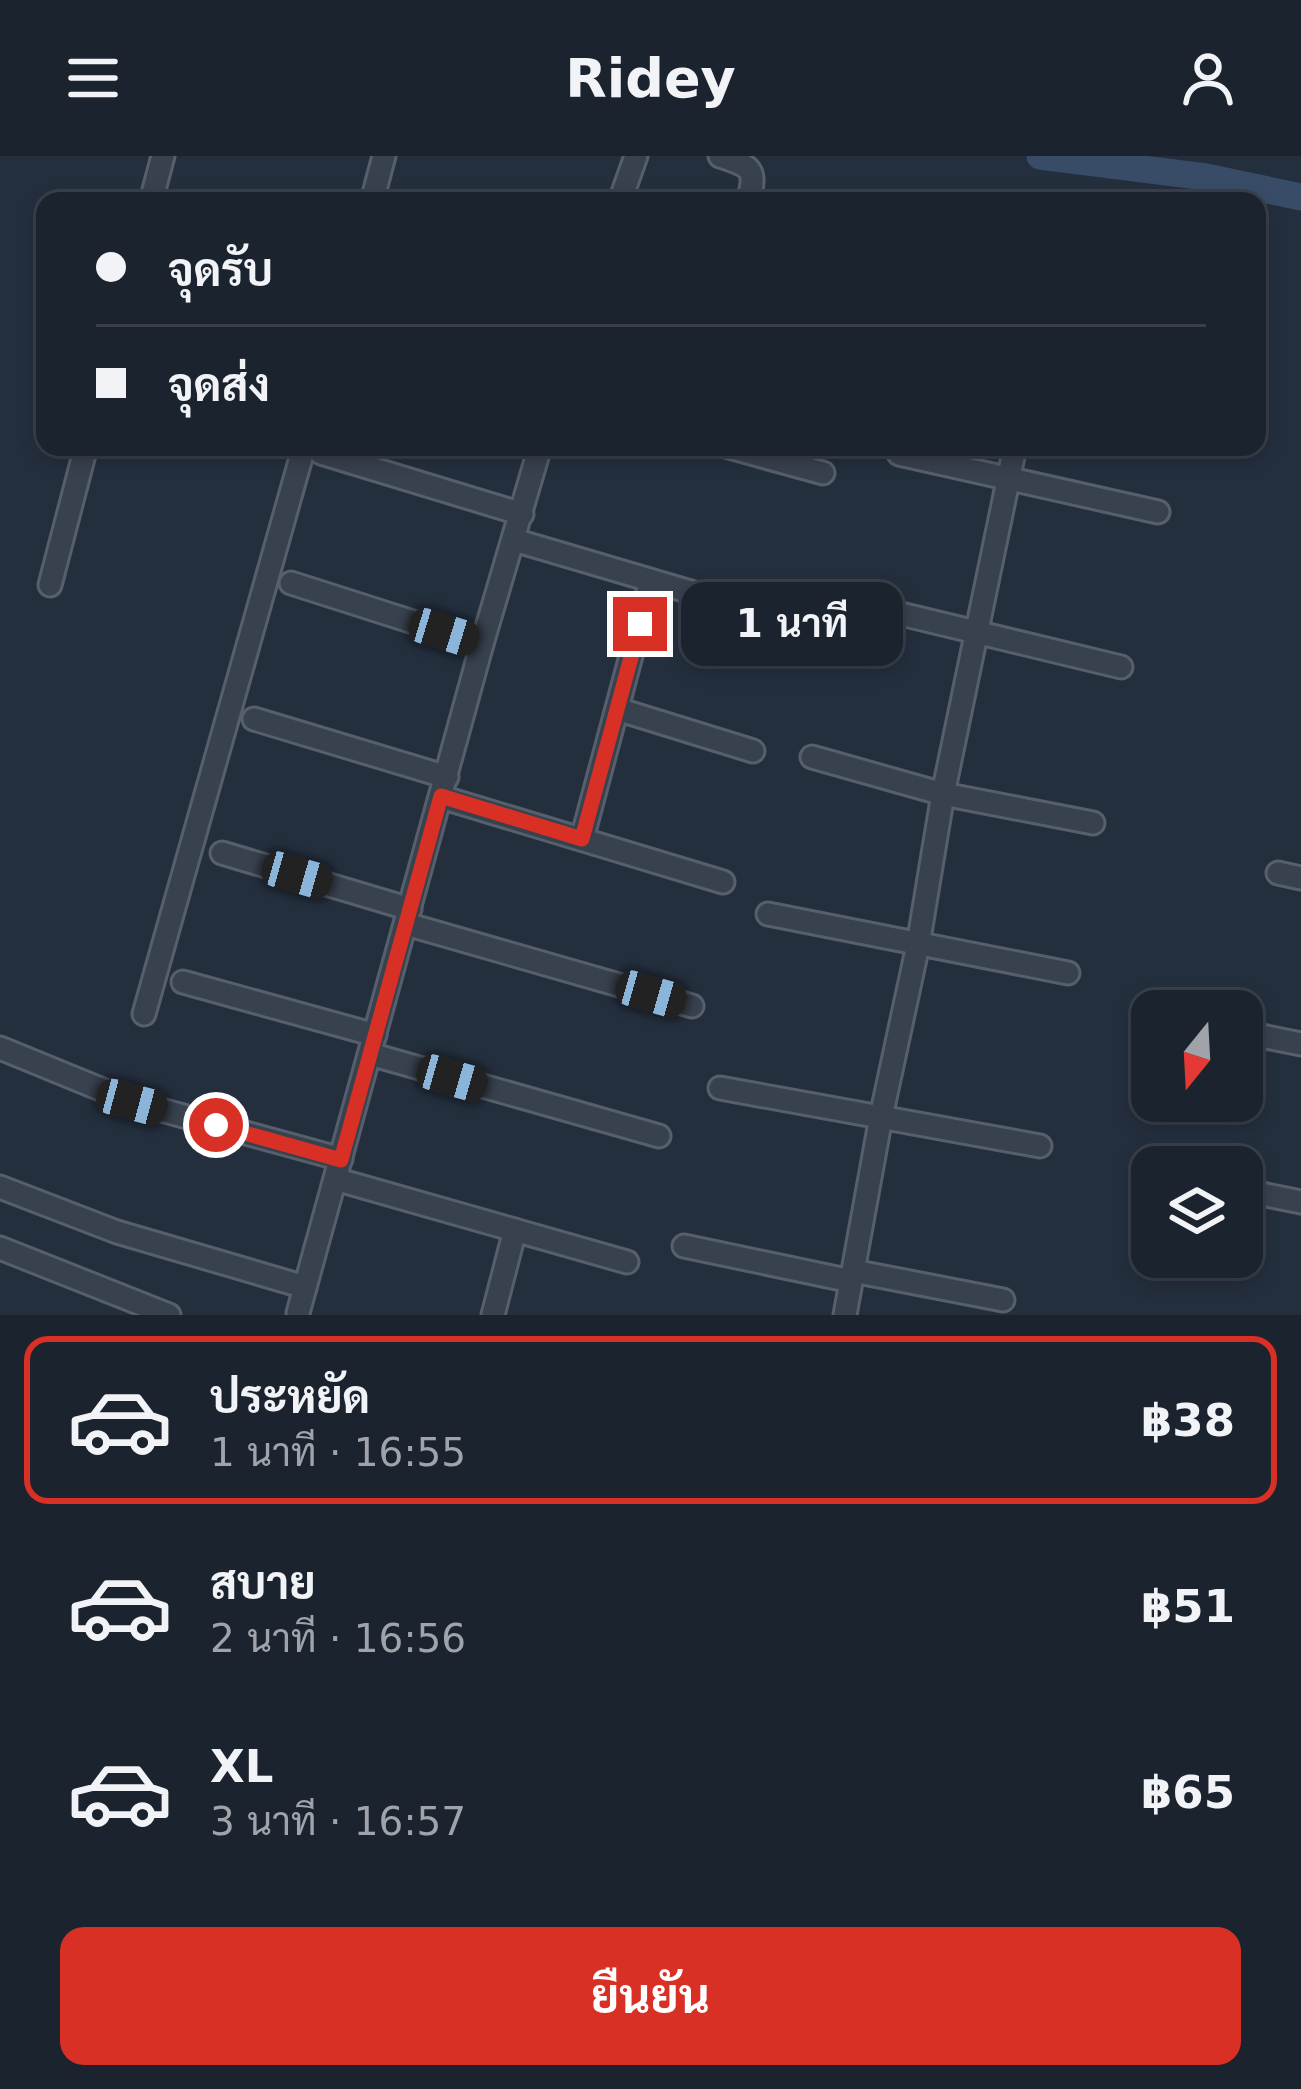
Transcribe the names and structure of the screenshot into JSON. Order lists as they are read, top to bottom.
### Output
{
  "north": "bottom",
  "page": {
    "header": "Ridey",
    "banner": ["จุดรับ", "จุดส่ง"],
    "bubble": "1 นาที",
    "list": [
      {
        "name": "ประหยัด",
        "note": "1 นาที · 16:55",
        "value": "฿38"
      },
      {
        "name": "สบาย",
        "note": "2 นาที · 16:56",
        "value": "฿51"
      },
      {
        "name": "XL",
        "note": "3 นาที · 16:57",
        "value": "฿65"
      }
    ],
    "buttons": "ยืนยัน"
  }
}
